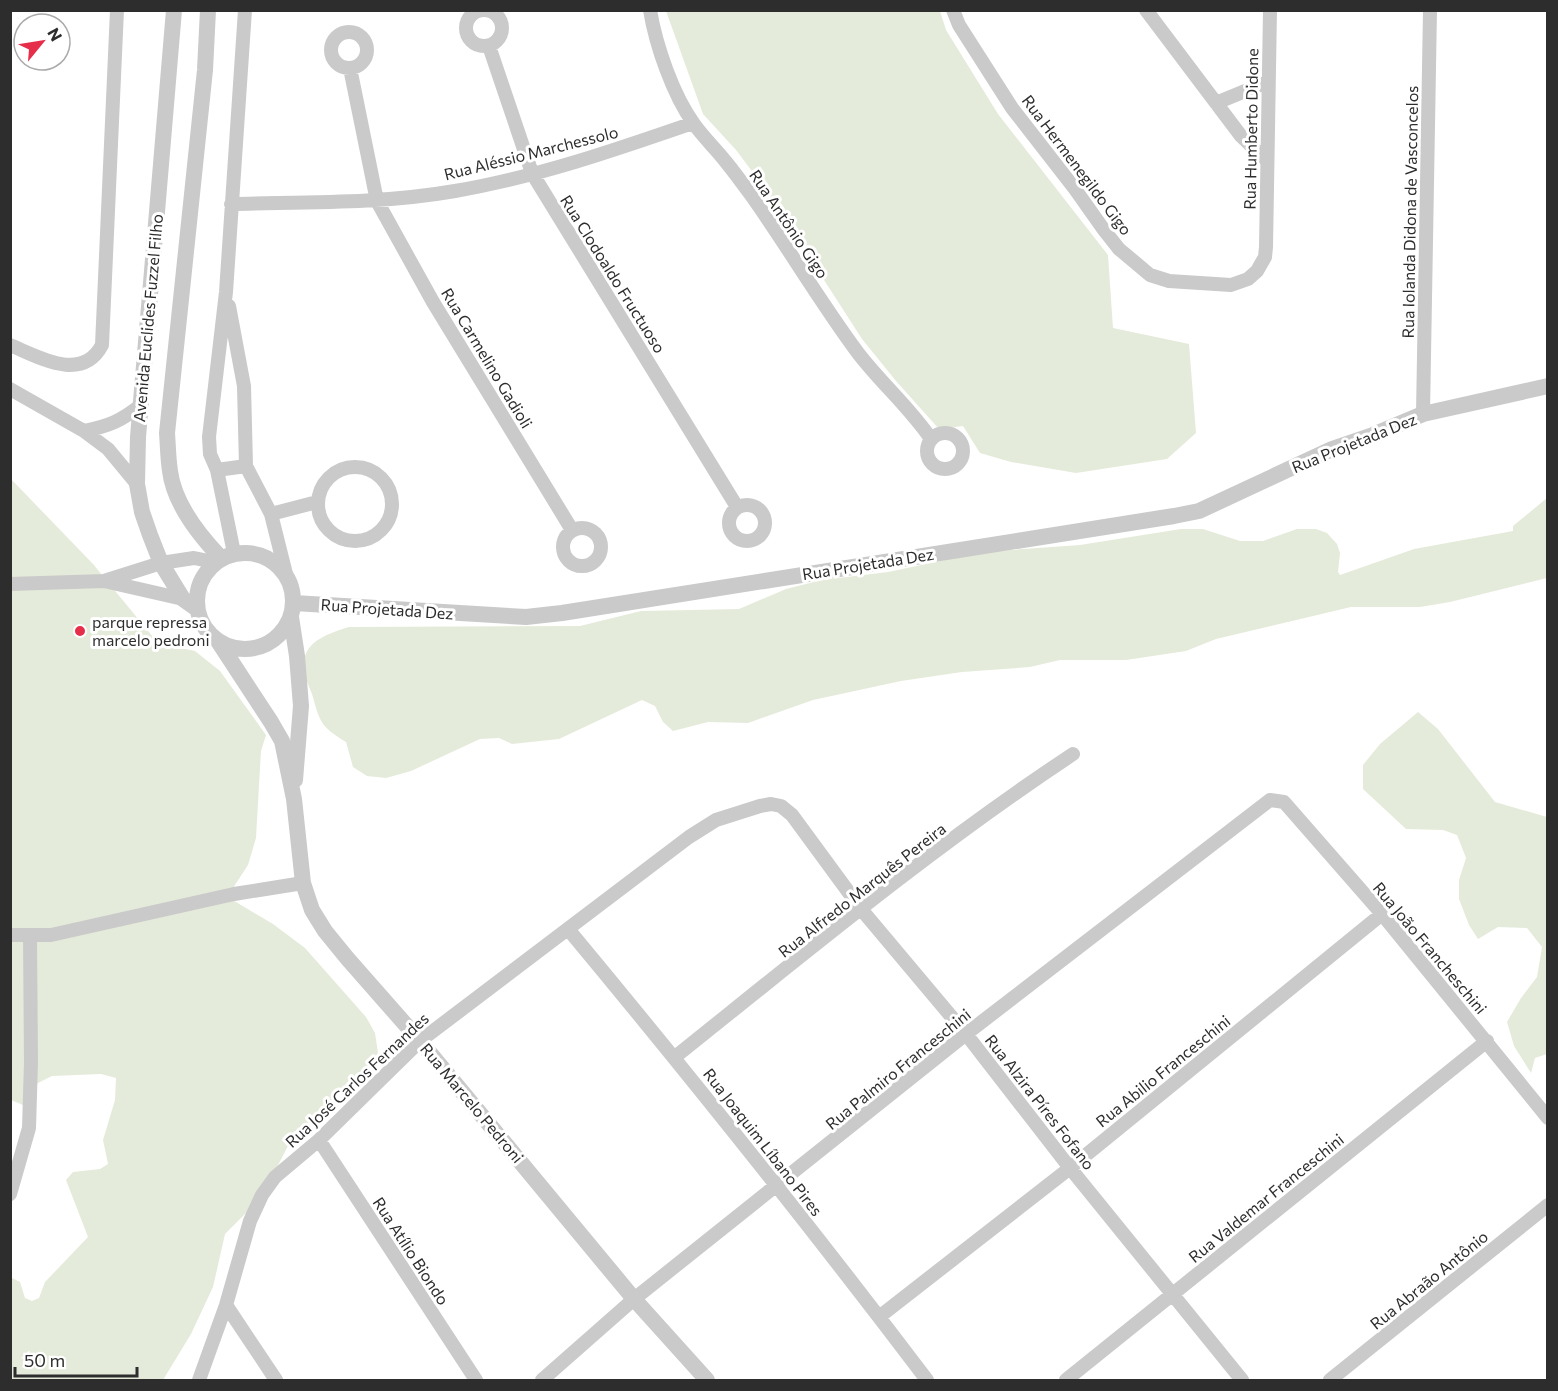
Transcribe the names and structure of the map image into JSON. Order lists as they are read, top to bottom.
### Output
{
  "streets": {
    "street": [
      "Rua Humberto Didone",
      "Rua Aléssio Marchessolo",
      "Rua Hermenegildo Gigo",
      "Rua Iolanda Didona de Vasconcelos",
      "Rua Antônio Gigo",
      "Rua Clodoaldo Fructuoso",
      "Avenida Euclides Fuzzel Filho",
      "Rua Carmelino Gadioli",
      "Rua Projetada Dez",
      "Rua Alfredo Marquês Pereira",
      "Rua João Francheschini",
      "Rua Palmiro Franceschini",
      "Rua Abilio Franceschini",
      "Rua José Carlos Fernandes",
      "Rua Alzira Píres Fofano",
      "Rua Marcelo Pedroni",
      "Rua Joaquim Líbano Pires",
      "Rua Valdemar Franceschini",
      "Rua Atílio Biondo",
      "Rua Abraão Antônio"
    ]
  },
  "crossings": [
    ["Rua Humberto Didone", "Rua Hermenegildo Gigo"],
    ["Rua Aléssio Marchessolo", "Rua Antônio Gigo"],
    ["Rua Aléssio Marchessolo", "Rua Clodoaldo Fructuoso"],
    ["Rua Aléssio Marchessolo", "Rua Carmelino Gadioli"],
    ["Rua Iolanda Didona de Vasconcelos", "Rua Projetada Dez"],
    ["Avenida Euclides Fuzzel Filho", "Rua Projetada Dez"],
    ["Avenida Euclides Fuzzel Filho", "Rua Marcelo Pedroni"],
    ["Rua Projetada Dez", "Rua Marcelo Pedroni"],
    ["Rua Alfredo Marquês Pereira", "Rua Alzira Píres Fofano"],
    ["Rua Alfredo Marquês Pereira", "Rua Joaquim Líbano Pires"],
    ["Rua João Francheschini", "Rua Palmiro Franceschini"],
    ["Rua João Francheschini", "Rua Abilio Franceschini"],
    ["Rua João Francheschini", "Rua Valdemar Franceschini"],
    ["Rua Palmiro Franceschini", "Rua Alzira Píres Fofano"],
    ["Rua Palmiro Franceschini", "Rua Marcelo Pedroni"],
    ["Rua Palmiro Franceschini", "Rua Joaquim Líbano Pires"],
    ["Rua Abilio Franceschini", "Rua Alzira Píres Fofano"],
    ["Rua Abilio Franceschini", "Rua Joaquim Líbano Pires"],
    ["Rua José Carlos Fernandes", "Rua Alzira Píres Fofano"],
    ["Rua José Carlos Fernandes", "Rua Marcelo Pedroni"],
    ["Rua José Carlos Fernandes", "Rua Joaquim Líbano Pires"],
    ["Rua José Carlos Fernandes", "Rua Atílio Biondo"],
    ["Rua Alzira Píres Fofano", "Rua Valdemar Franceschini"]
  ],
  "places": ["parque repressa marcelo pedroni"],
  "scale_bar": "50 m",
  "north": "top right"
}
